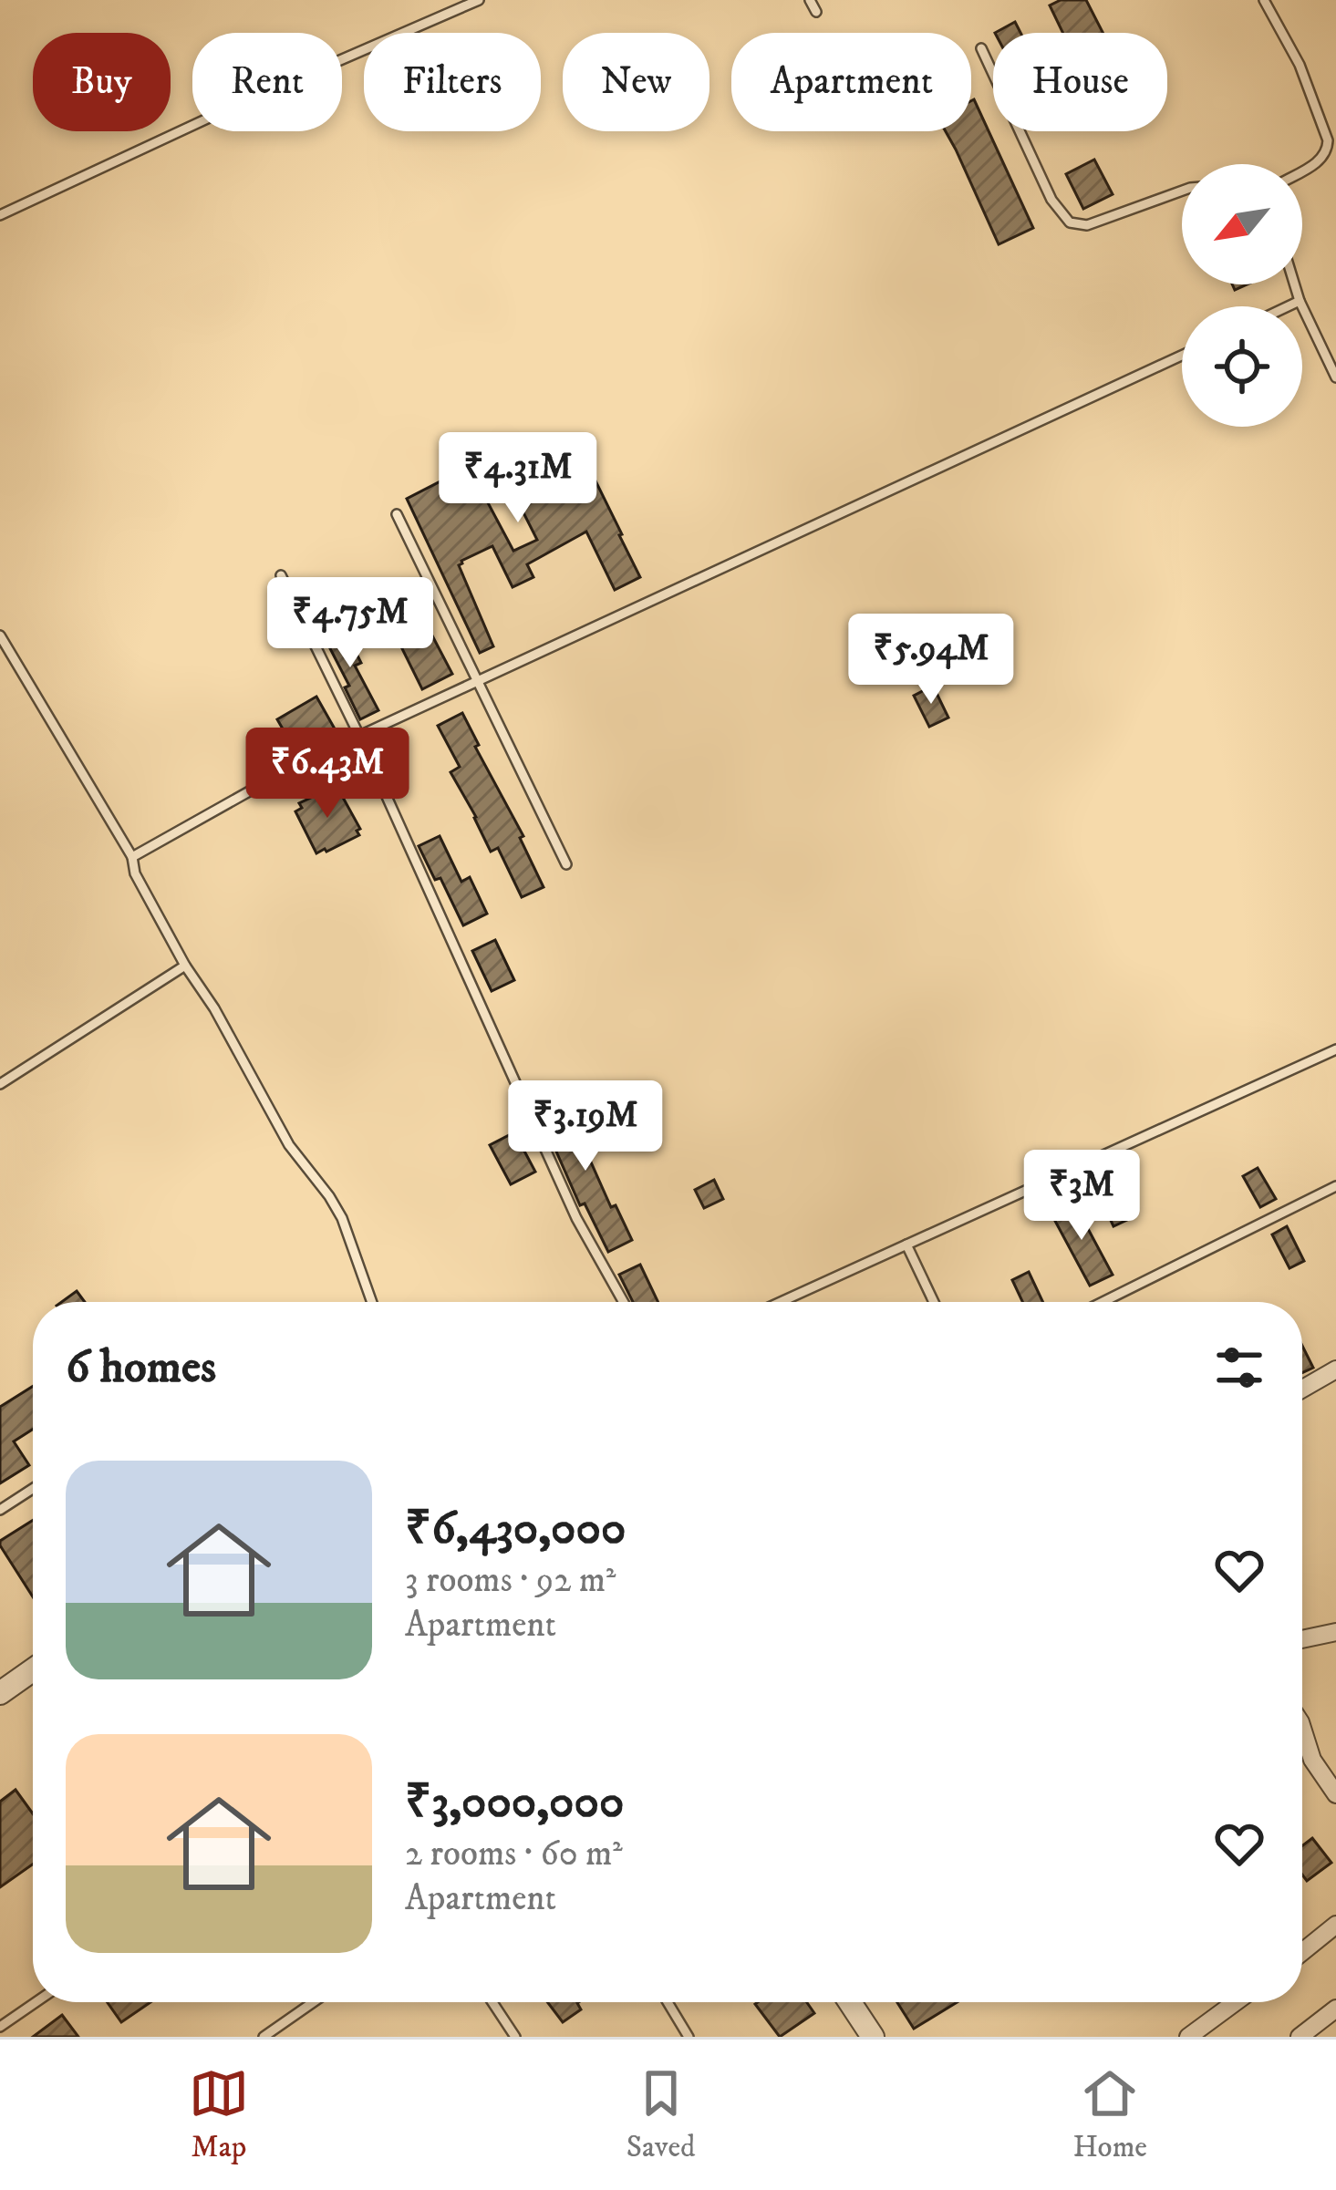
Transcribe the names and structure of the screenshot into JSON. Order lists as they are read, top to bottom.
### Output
{
  "north": "bottom left",
  "page": {
    "chip": [
      "Buy",
      "Rent",
      "Filters",
      "New",
      "Apartment",
      "House"
    ],
    "price": [
      "₹4.31M",
      "₹4.75M",
      "₹5.94M",
      "₹6.43M",
      "₹3.19M",
      "₹3M"
    ],
    "heading": "6 homes",
    "list": [
      {
        "name": "₹6,430,000",
        "note": "3 rooms · 92 m² · Apartment"
      },
      {
        "name": "₹3,000,000",
        "note": "2 rooms · 60 m² · Apartment"
      }
    ],
    "tabs": ["Map", "Saved", "Home"]
  }
}
